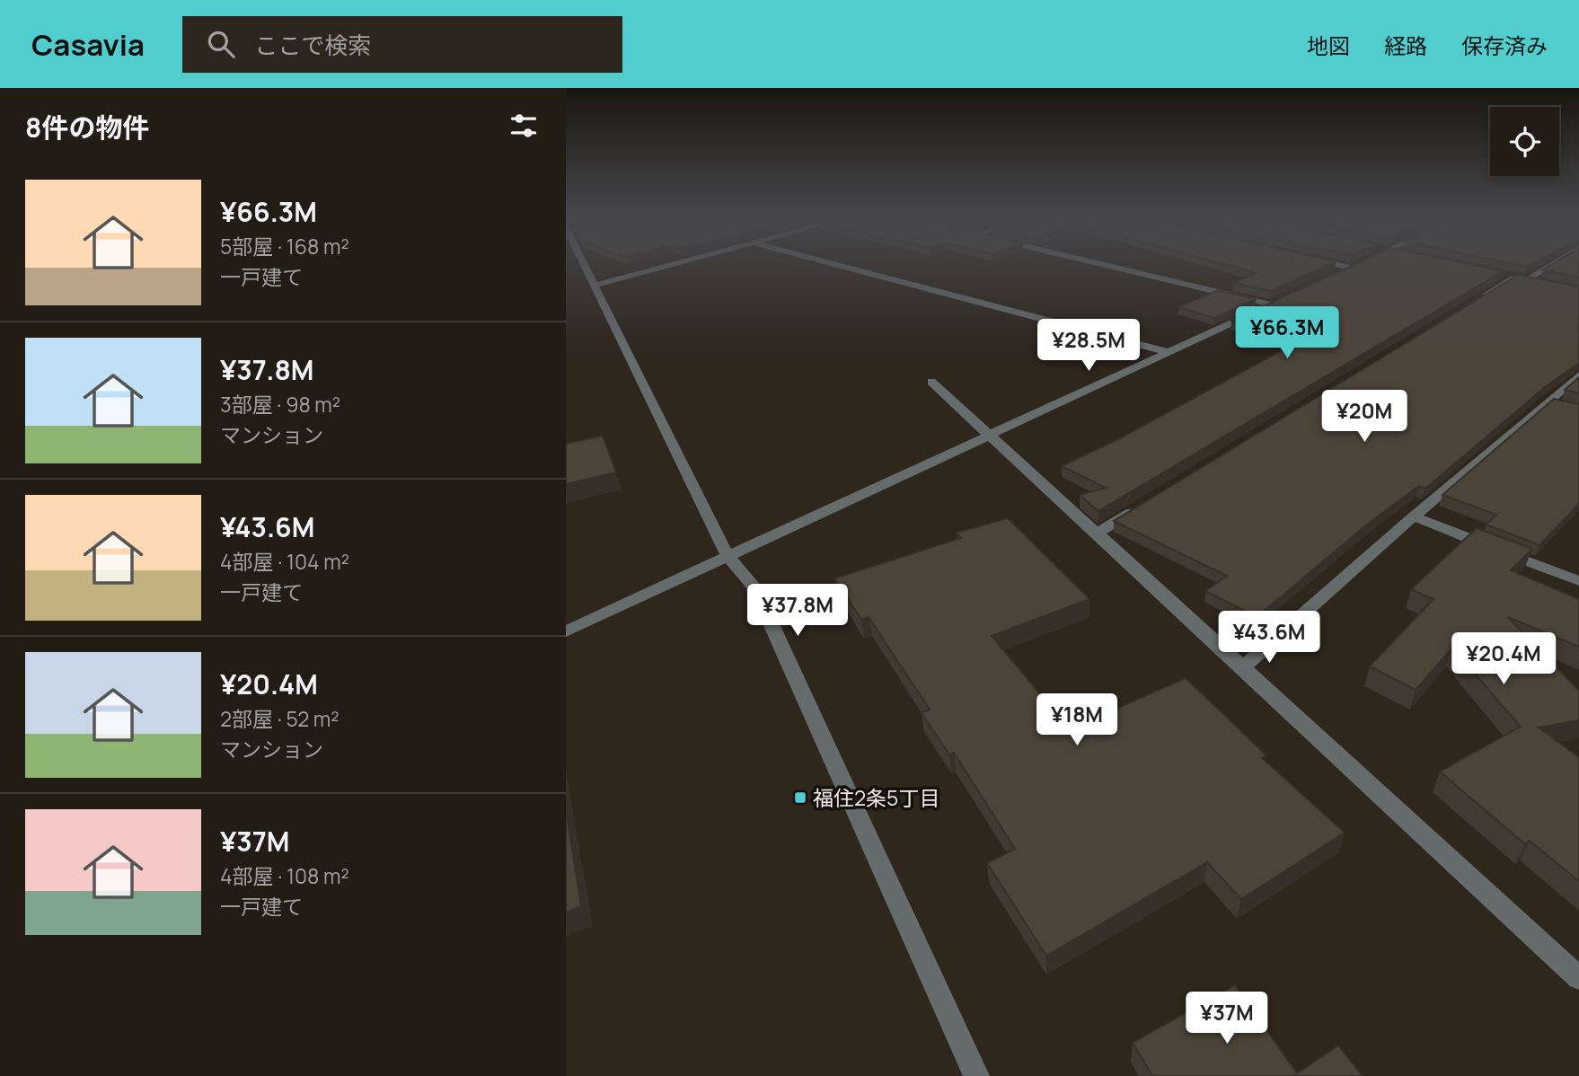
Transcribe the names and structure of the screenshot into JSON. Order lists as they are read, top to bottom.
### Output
{
  "places": {
    "transit": ["福住2条5丁目"]
  },
  "page": {
    "header": "Casavia",
    "search": "ここで検索",
    "nav": ["地図", "経路", "保存済み"],
    "heading": "8件の物件",
    "list": [
      {
        "name": "¥66.3M",
        "note": "5部屋 · 168 m² · 一戸建て"
      },
      {
        "name": "¥37.8M",
        "note": "3部屋 · 98 m² · マンション"
      },
      {
        "name": "¥43.6M",
        "note": "4部屋 · 104 m² · 一戸建て"
      },
      {
        "name": "¥20.4M",
        "note": "2部屋 · 52 m² · マンション"
      },
      {
        "name": "¥37M",
        "note": "4部屋 · 108 m² · 一戸建て"
      }
    ],
    "price": [
      "¥66.3M",
      "¥28.5M",
      "¥20M",
      "¥37.8M",
      "¥43.6M",
      "¥20.4M",
      "¥18M",
      "¥37M"
    ]
  }
}
